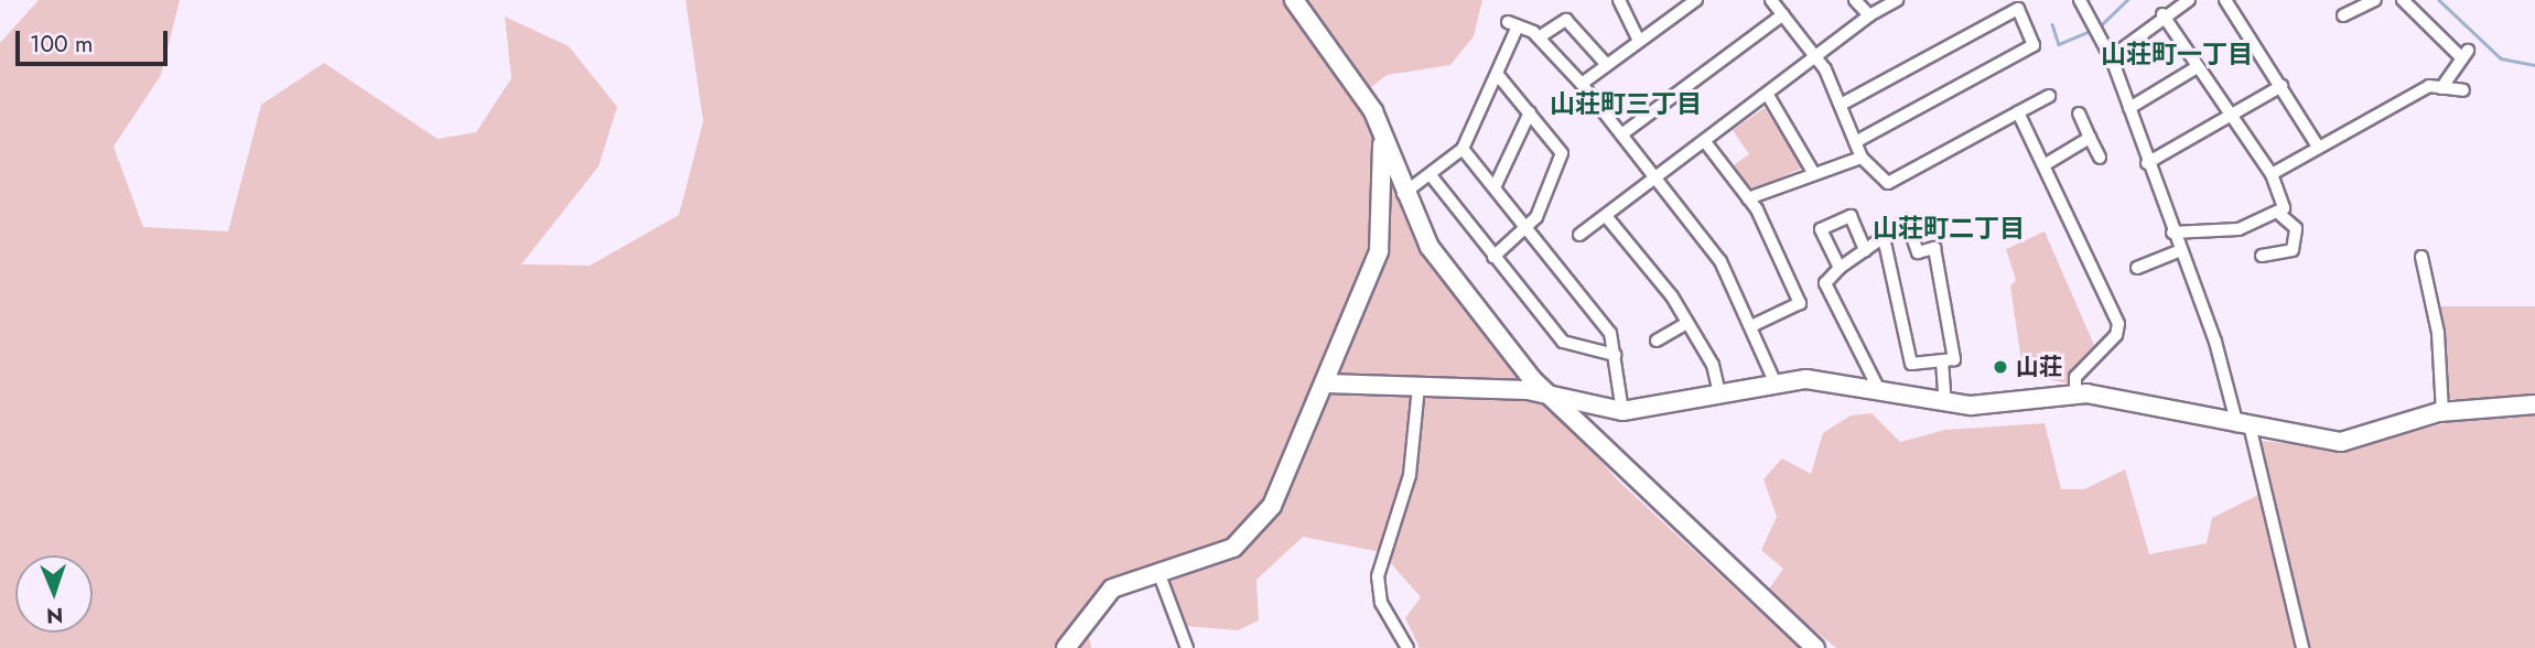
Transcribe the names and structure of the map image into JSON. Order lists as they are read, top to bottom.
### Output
{
  "districts": ["山荘町一丁目", "山荘町三丁目", "山荘町二丁目"],
  "places": ["山荘"],
  "scale_bar": "100 m",
  "north": "bottom"
}
